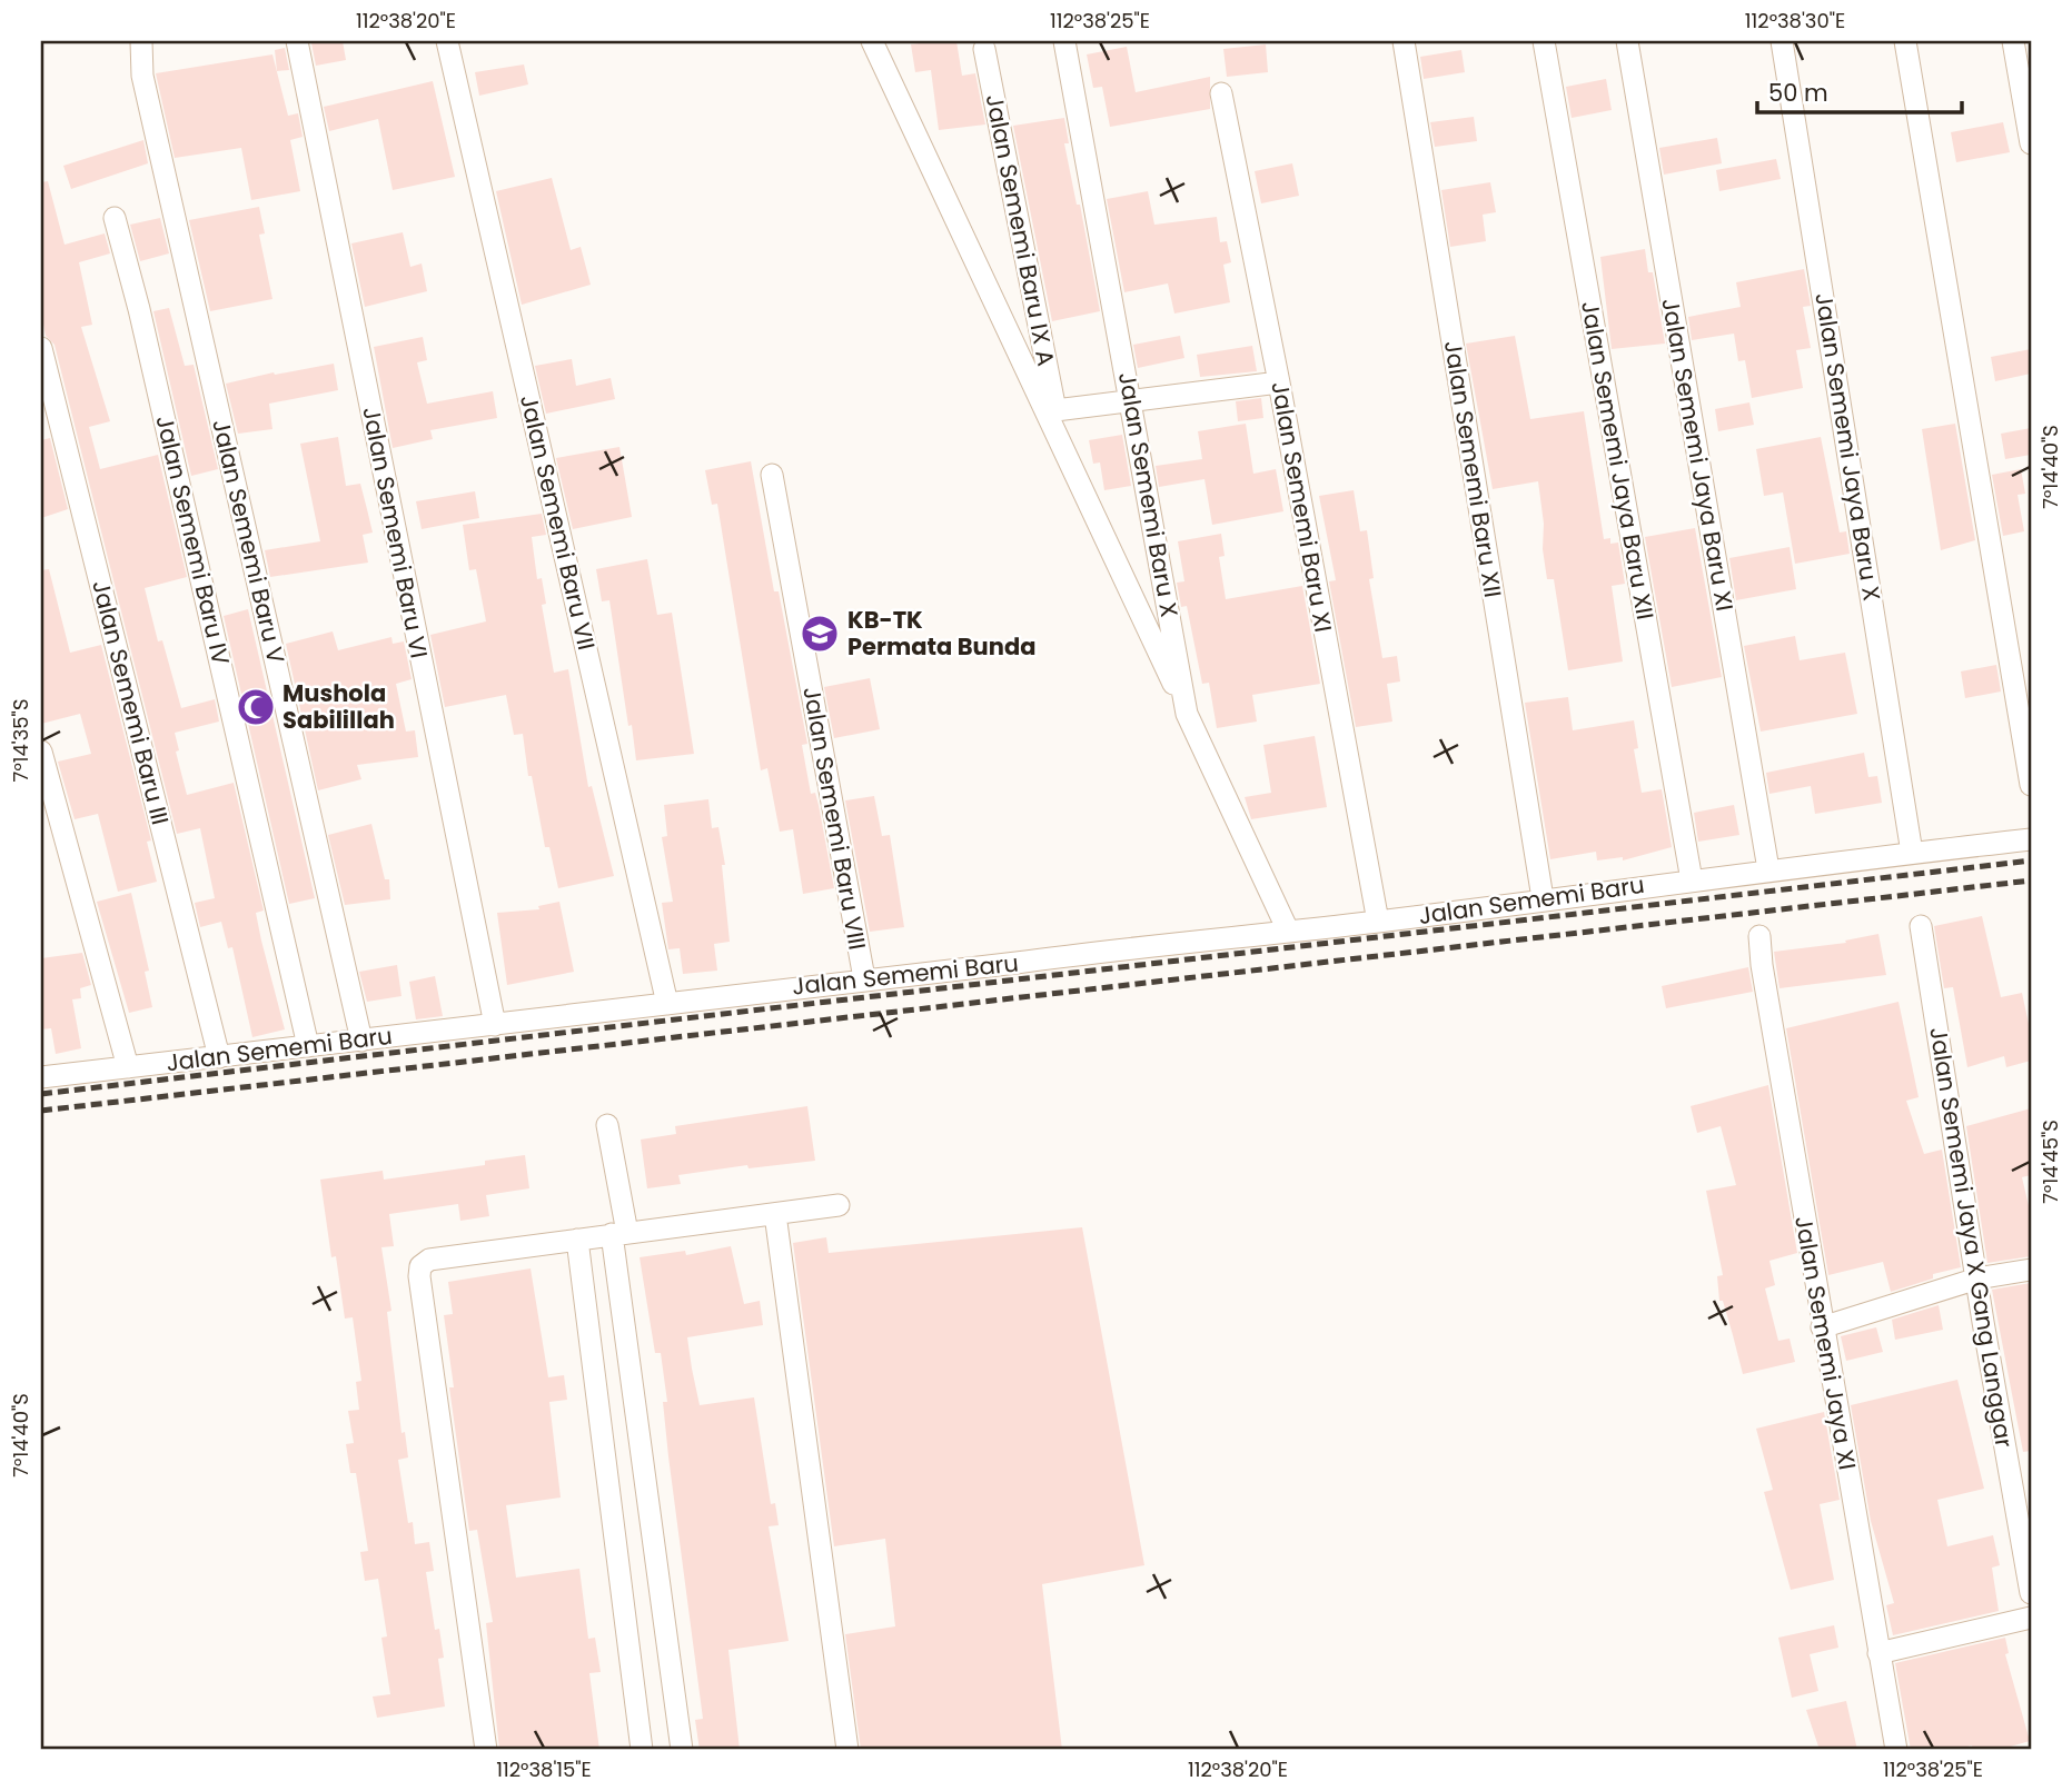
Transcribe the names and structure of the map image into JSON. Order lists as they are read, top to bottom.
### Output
{
  "streets": {
    "street": [
      "Jalan Sememi Baru IX A",
      "Jalan Sememi Jaya Baru X",
      "Jalan Sememi Jaya Baru XI",
      "Jalan Sememi Jaya Baru XII",
      "Jalan Sememi Baru XII",
      "Jalan Sememi Baru X",
      "Jalan Sememi Baru XI",
      "Jalan Sememi Baru VII",
      "Jalan Sememi Baru VI",
      "Jalan Sememi Baru IV",
      "Jalan Sememi Baru V",
      "Jalan Sememi Baru III",
      "Jalan Sememi Baru VIII",
      "Jalan Sememi Baru",
      "Jalan Sememi Jaya X Gang Langgar",
      "Jalan Sememi Jaya XI"
    ]
  },
  "crossings": [
    ["Jalan Sememi Jaya Baru X", "Jalan Sememi Baru"],
    ["Jalan Sememi Jaya Baru XI", "Jalan Sememi Baru"],
    ["Jalan Sememi Jaya Baru XII", "Jalan Sememi Baru"],
    ["Jalan Sememi Baru XII", "Jalan Sememi Baru"],
    ["Jalan Sememi Baru X", "Jalan Sememi Baru"],
    ["Jalan Sememi Baru XI", "Jalan Sememi Baru"],
    ["Jalan Sememi Baru VII", "Jalan Sememi Baru"],
    ["Jalan Sememi Baru VI", "Jalan Sememi Baru"],
    ["Jalan Sememi Baru IV", "Jalan Sememi Baru"],
    ["Jalan Sememi Baru V", "Jalan Sememi Baru"],
    ["Jalan Sememi Baru III", "Jalan Sememi Baru"],
    ["Jalan Sememi Baru VIII", "Jalan Sememi Baru"]
  ],
  "places": {
    "school or university": ["KB-TK Permata Bunda"],
    "mosque": ["Mushola Sabilillah"]
  },
  "scale_bar": "50 m",
  "coordinates": [
    "112°38'20\"E",
    "112°38'25\"E",
    "112°38'30\"E",
    "7°14'40\"S",
    "7°14'35\"S",
    "7°14'45\"S",
    "112°38'15\"E"
  ]
}
